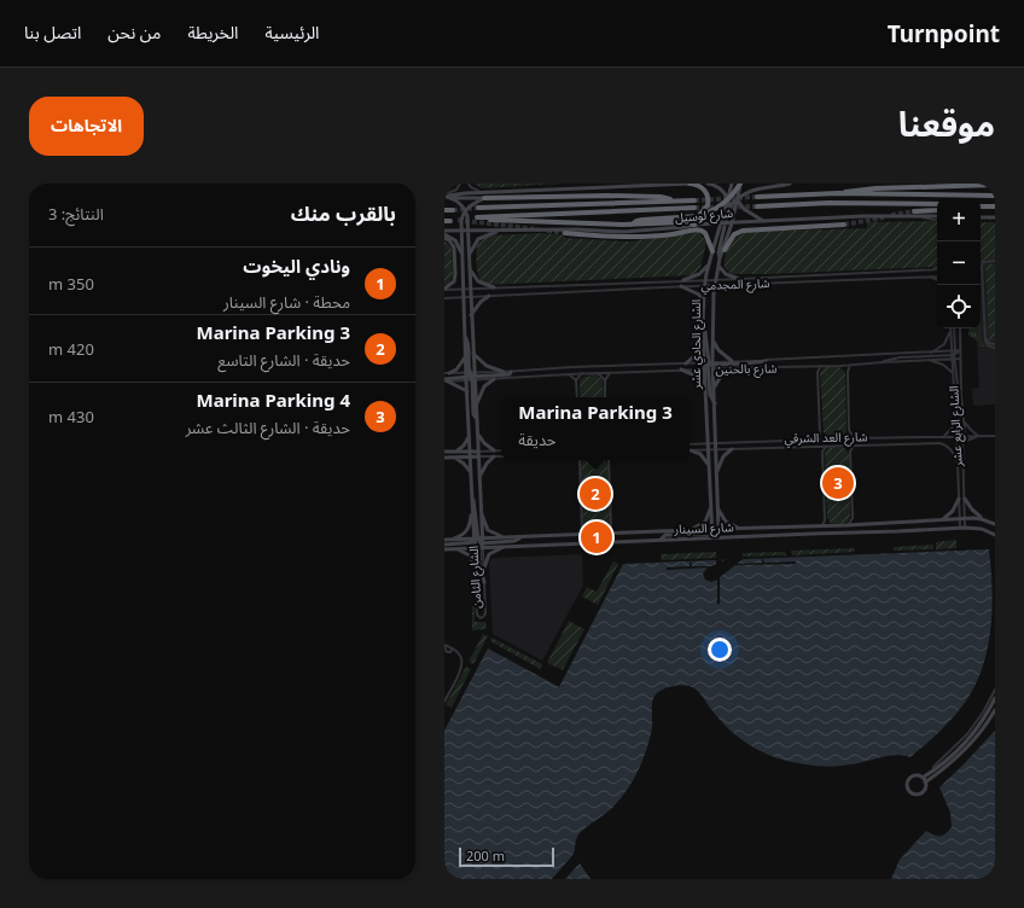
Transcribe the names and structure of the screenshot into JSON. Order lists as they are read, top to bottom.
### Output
{
  "streets": {
    "highway": ["شارع لوسيل"],
    "street": [
      "شارع المجدمي",
      "الشارع الحادي عشر",
      "شارع بالحنين",
      "الشارع الرابع عشر",
      "شارع العد الشرقي",
      "شارع السينار",
      "الشارع الثامن"
    ]
  },
  "crossings": [
    ["شارع لوسيل", "الشارع الحادي عشر"],
    ["شارع لوسيل", "الشارع الثامن"],
    ["شارع المجدمي", "الشارع الحادي عشر"],
    ["شارع المجدمي", "الشارع الثامن"],
    ["الشارع الحادي عشر", "شارع بالحنين"],
    ["الشارع الحادي عشر", "شارع العد الشرقي"],
    ["الشارع الحادي عشر", "شارع السينار"],
    ["شارع بالحنين", "الشارع الرابع عشر"],
    ["شارع بالحنين", "الشارع الثامن"],
    ["الشارع الرابع عشر", "شارع العد الشرقي"],
    ["الشارع الرابع عشر", "شارع السينار"],
    ["شارع السينار", "الشارع الثامن"]
  ],
  "scale_bar": "200 m",
  "page": {
    "header": "Turnpoint",
    "nav": [
      "الرئيسية",
      "الخريطة",
      "من نحن",
      "اتصل بنا"
    ],
    "title": "موقعنا",
    "buttons": "الاتجاهات",
    "heading": ["بالقرب منك", "النتائج: 3"],
    "map_buttons": ["+", "−"],
    "list": [
      {
        "mark": "1",
        "name": "ونادي اليخوت",
        "note": "محطة · شارع السينار",
        "value": "350 m"
      },
      {
        "mark": "2",
        "name": "Marina Parking 3",
        "note": "حديقة · الشارع التاسع",
        "value": "420 m"
      },
      {
        "mark": "3",
        "name": "Marina Parking 4",
        "note": "حديقة · الشارع الثالث عشر",
        "value": "430 m"
      }
    ],
    "popup": ["Marina Parking 3", "حديقة"],
    "pins": ["3", "2", "1"],
    "scale": "200 m"
  }
}
